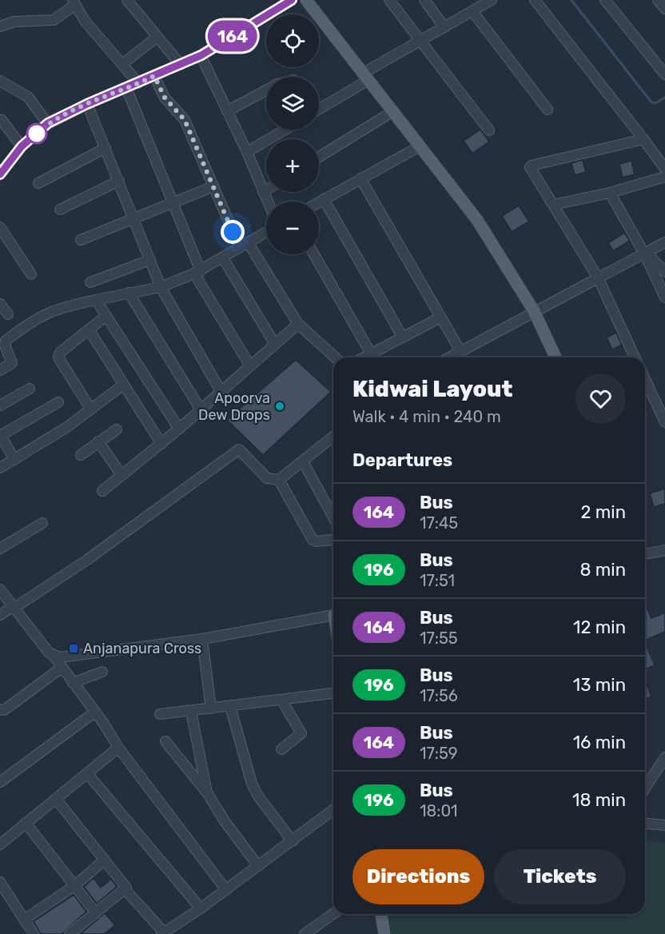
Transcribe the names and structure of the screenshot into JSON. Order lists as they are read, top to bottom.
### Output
{
  "places": {
    "other": ["Apoorva Dew Drops"],
    "transit": ["Anjanapura Cross"]
  },
  "lines": ["bus line 164"],
  "page": {
    "on_map": "164",
    "map_buttons": ["+", "−"],
    "heading": [
      ["Kidwai Layout", "Walk · 4 min · 240 m"],
      "Departures"
    ],
    "list": [
      {
        "mark": "164",
        "name": "Bus",
        "note": "17:45",
        "value": "2 min"
      },
      {
        "mark": "196",
        "name": "Bus",
        "note": "17:51",
        "value": "8 min"
      },
      {
        "mark": "164",
        "name": "Bus",
        "note": "17:55",
        "value": "12 min"
      },
      {
        "mark": "196",
        "name": "Bus",
        "note": "17:56",
        "value": "13 min"
      },
      {
        "mark": "164",
        "name": "Bus",
        "note": "17:59",
        "value": "16 min"
      },
      {
        "mark": "196",
        "name": "Bus",
        "note": "18:01",
        "value": "18 min"
      }
    ],
    "buttons": ["Directions", "Tickets"]
  }
}
